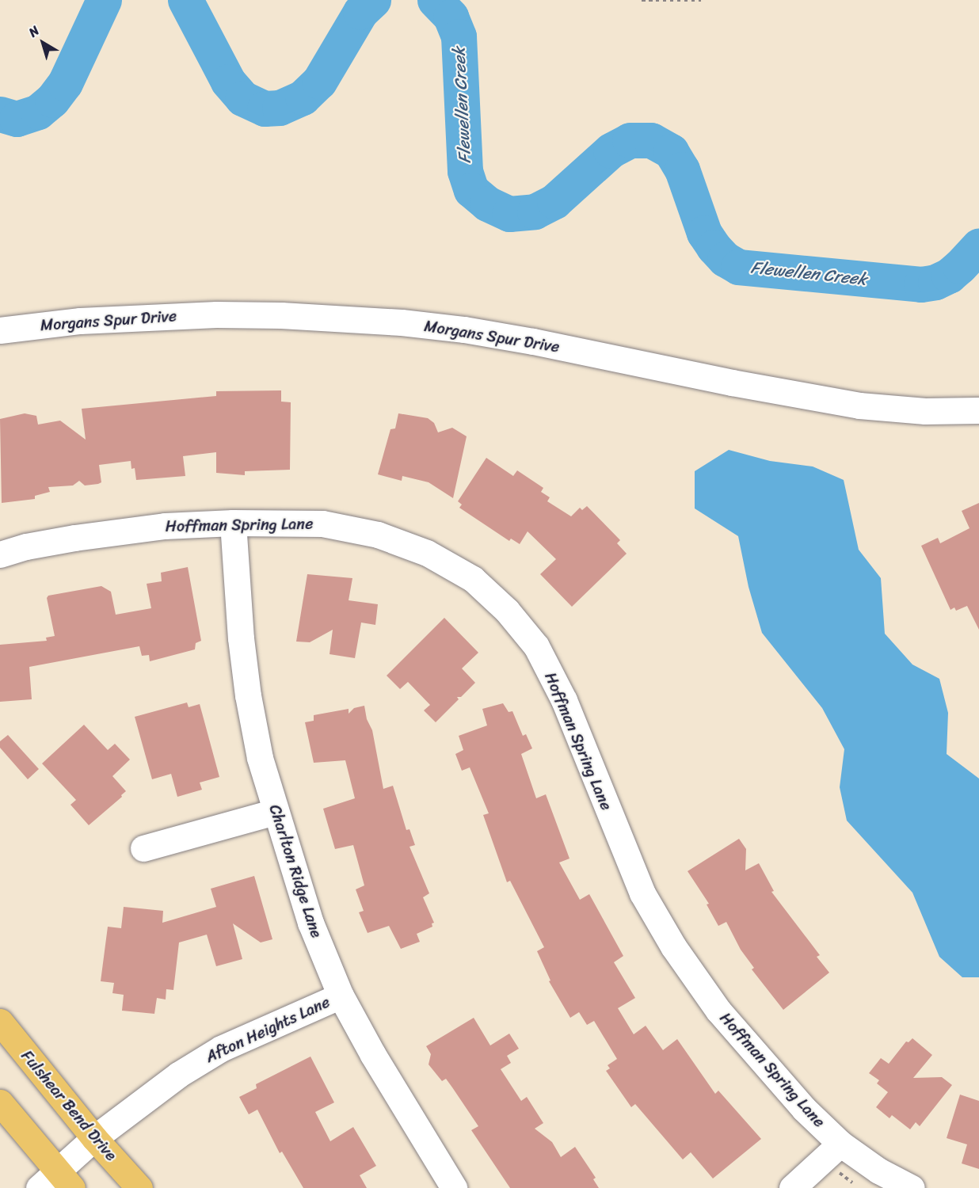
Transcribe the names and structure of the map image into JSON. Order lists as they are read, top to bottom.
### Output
{
  "streets": {
    "main road": ["Fulshear Bend Drive"],
    "street": [
      "Morgans Spur Drive",
      "Hoffman Spring Lane",
      "Charlton Ridge Lane",
      "Afton Heights Lane"
    ]
  },
  "crossings": [
    ["Hoffman Spring Lane", "Charlton Ridge Lane"],
    ["Charlton Ridge Lane", "Afton Heights Lane"],
    ["Afton Heights Lane", "Fulshear Bend Drive"]
  ],
  "water": ["Flewellen Creek"],
  "north": "top left"
}
